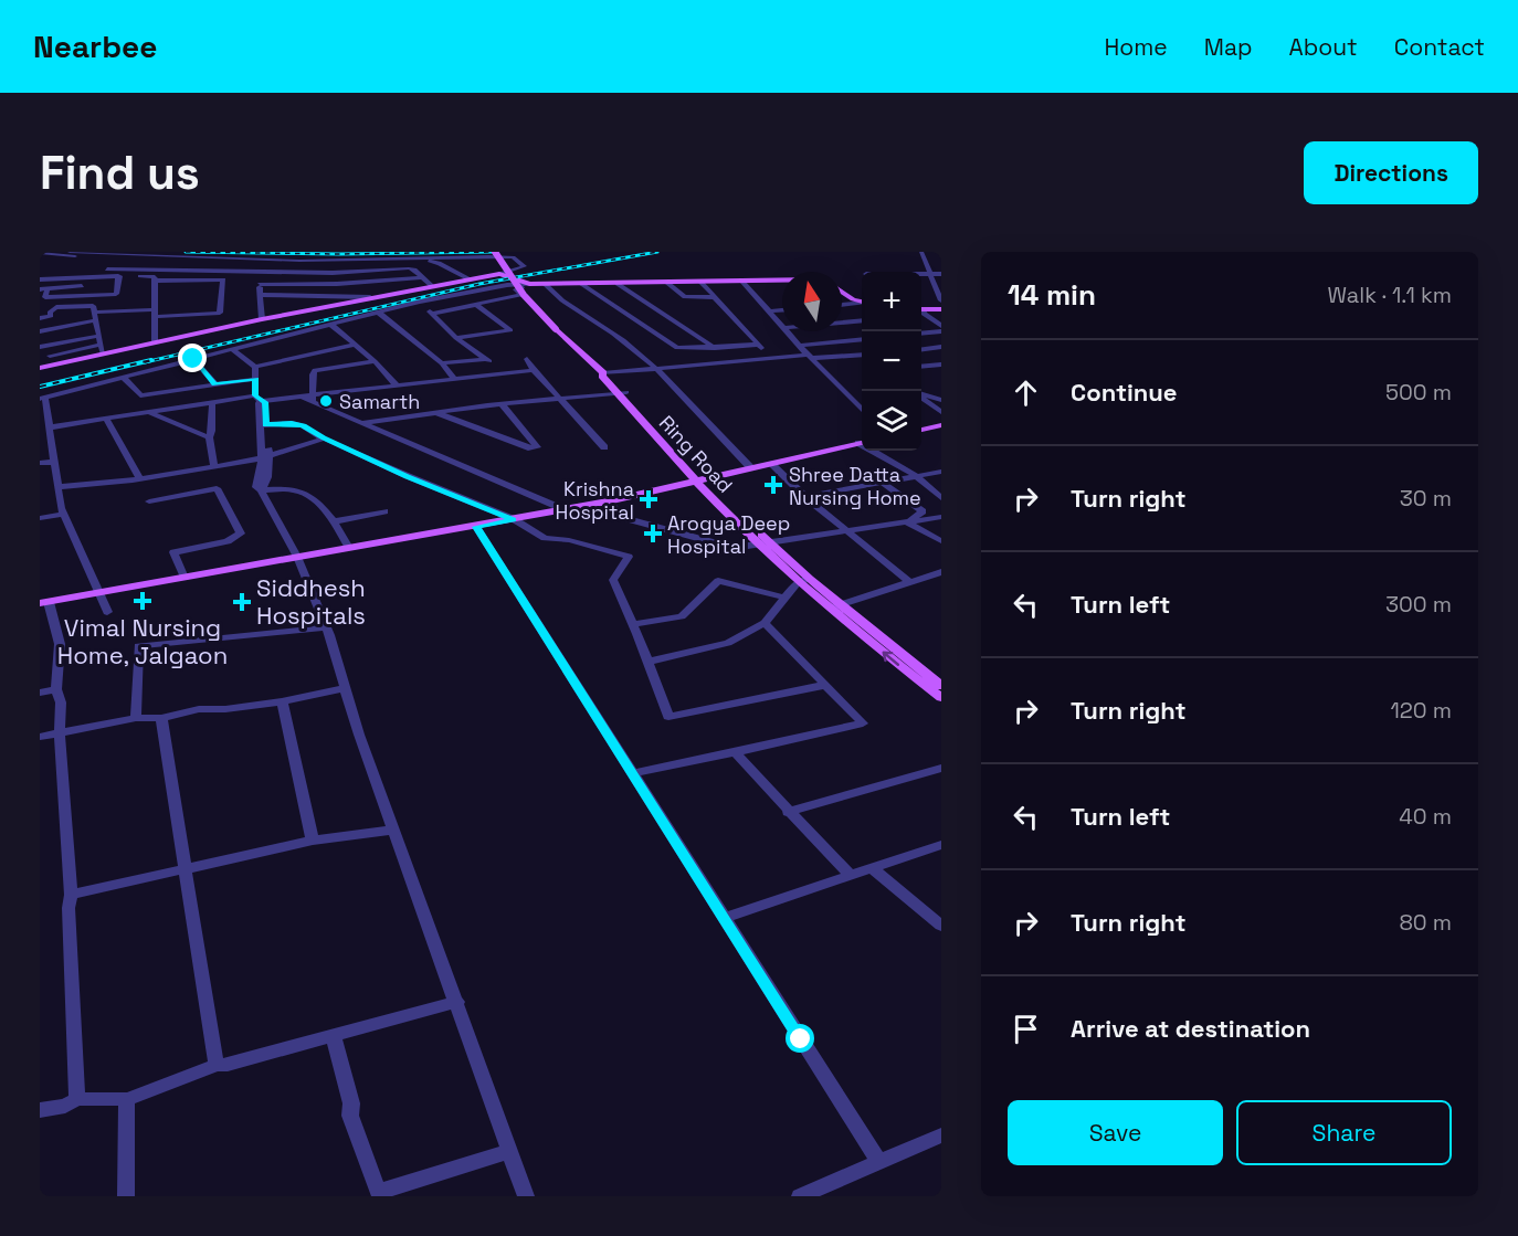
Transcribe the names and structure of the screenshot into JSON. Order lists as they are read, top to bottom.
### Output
{
  "streets": {
    "main road": ["Ring Road"]
  },
  "places": {
    "other": ["Samarth"],
    "health": [
      "Shree Datta Nursing Home",
      "Krishna Hospital",
      "Arogya Deep Hospital",
      "Vimal Nursing Home, Jalgaon",
      "Siddhesh Hospitals"
    ]
  },
  "north": "top",
  "page": {
    "header": "Nearbee",
    "nav": [
      "Home",
      "Map",
      "About",
      "Contact"
    ],
    "buttons": [
      "Directions",
      ["Save", "Share"]
    ],
    "title": "Find us",
    "heading": ["14 min", "Walk · 1.1 km"],
    "map_buttons": ["+", "−"],
    "list": [
      ["Continue", "500 m"],
      ["Turn right", "30 m"],
      ["Turn left", "300 m"],
      ["Turn right", "120 m"],
      ["Turn left", "40 m"],
      ["Turn right", "80 m"],
      "Arrive at destination"
    ]
  }
}
